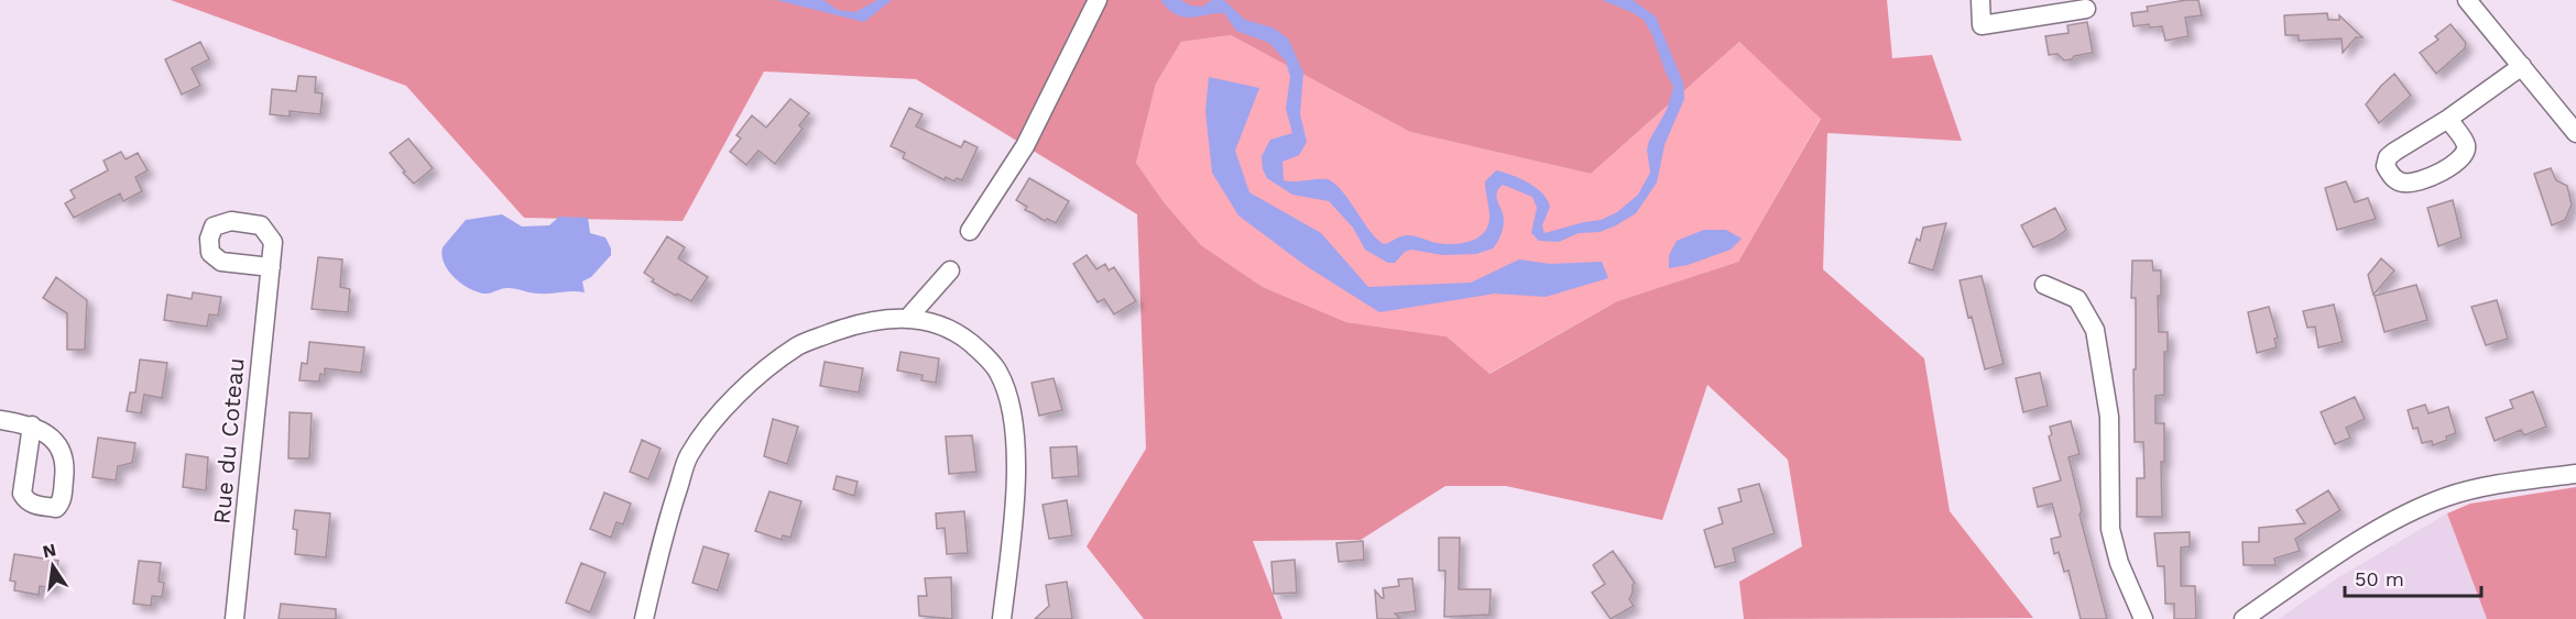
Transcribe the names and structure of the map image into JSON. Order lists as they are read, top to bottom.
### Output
{
  "streets": {
    "street": ["Rue du Coteau"]
  },
  "scale_bar": "50 m",
  "north": "top"
}
